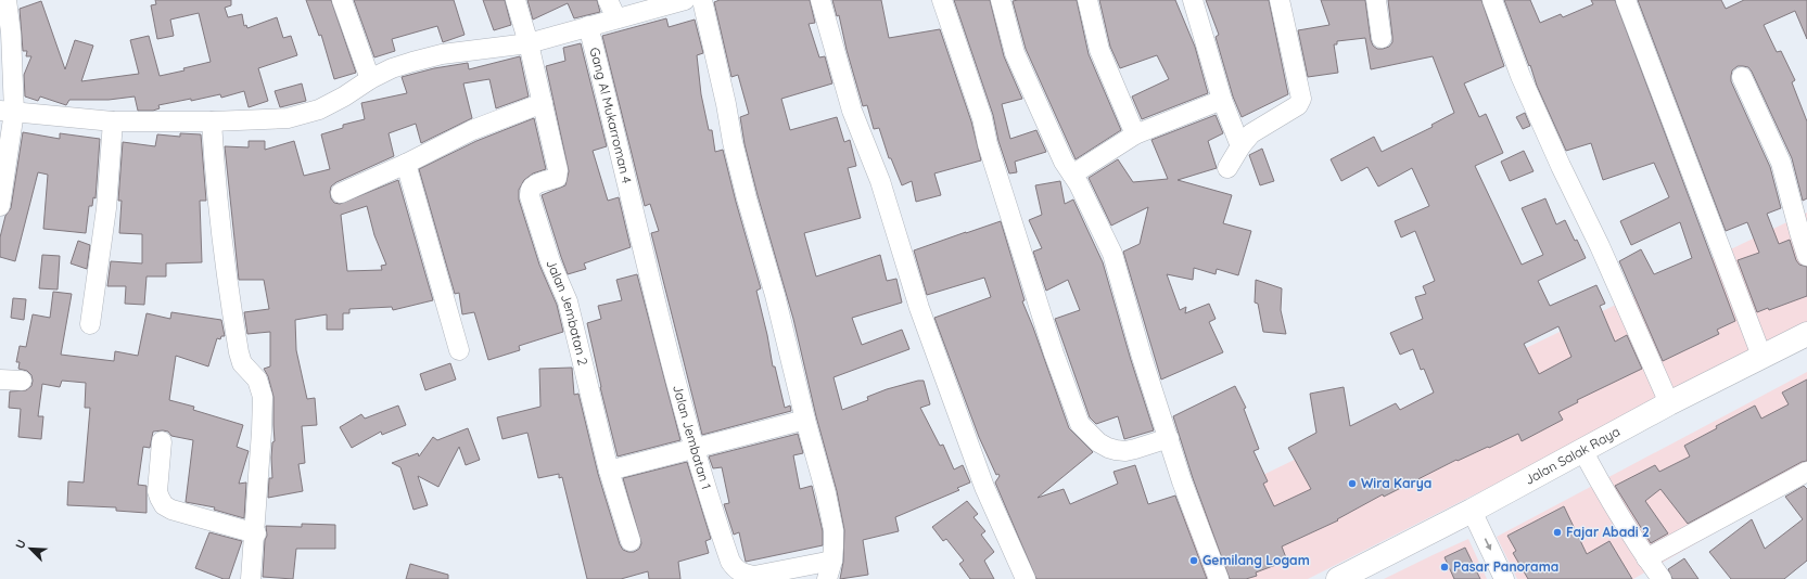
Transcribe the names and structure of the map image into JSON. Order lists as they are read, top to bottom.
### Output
{
  "streets": {
    "main road": ["Jalan Salak Raya"],
    "street": ["Gang Al Mukarroman 4", "Jalan Jembatan 2", "Jalan Jembatan 1"]
  },
  "crossings": [
    ["Gang Al Mukarroman 4", "Jalan Jembatan 1"]
  ],
  "places": [
    "Wira Karya",
    "Fajar Abadi 2",
    "Gemilang Logam",
    "Pasar Panorama"
  ],
  "north": "top left"
}
